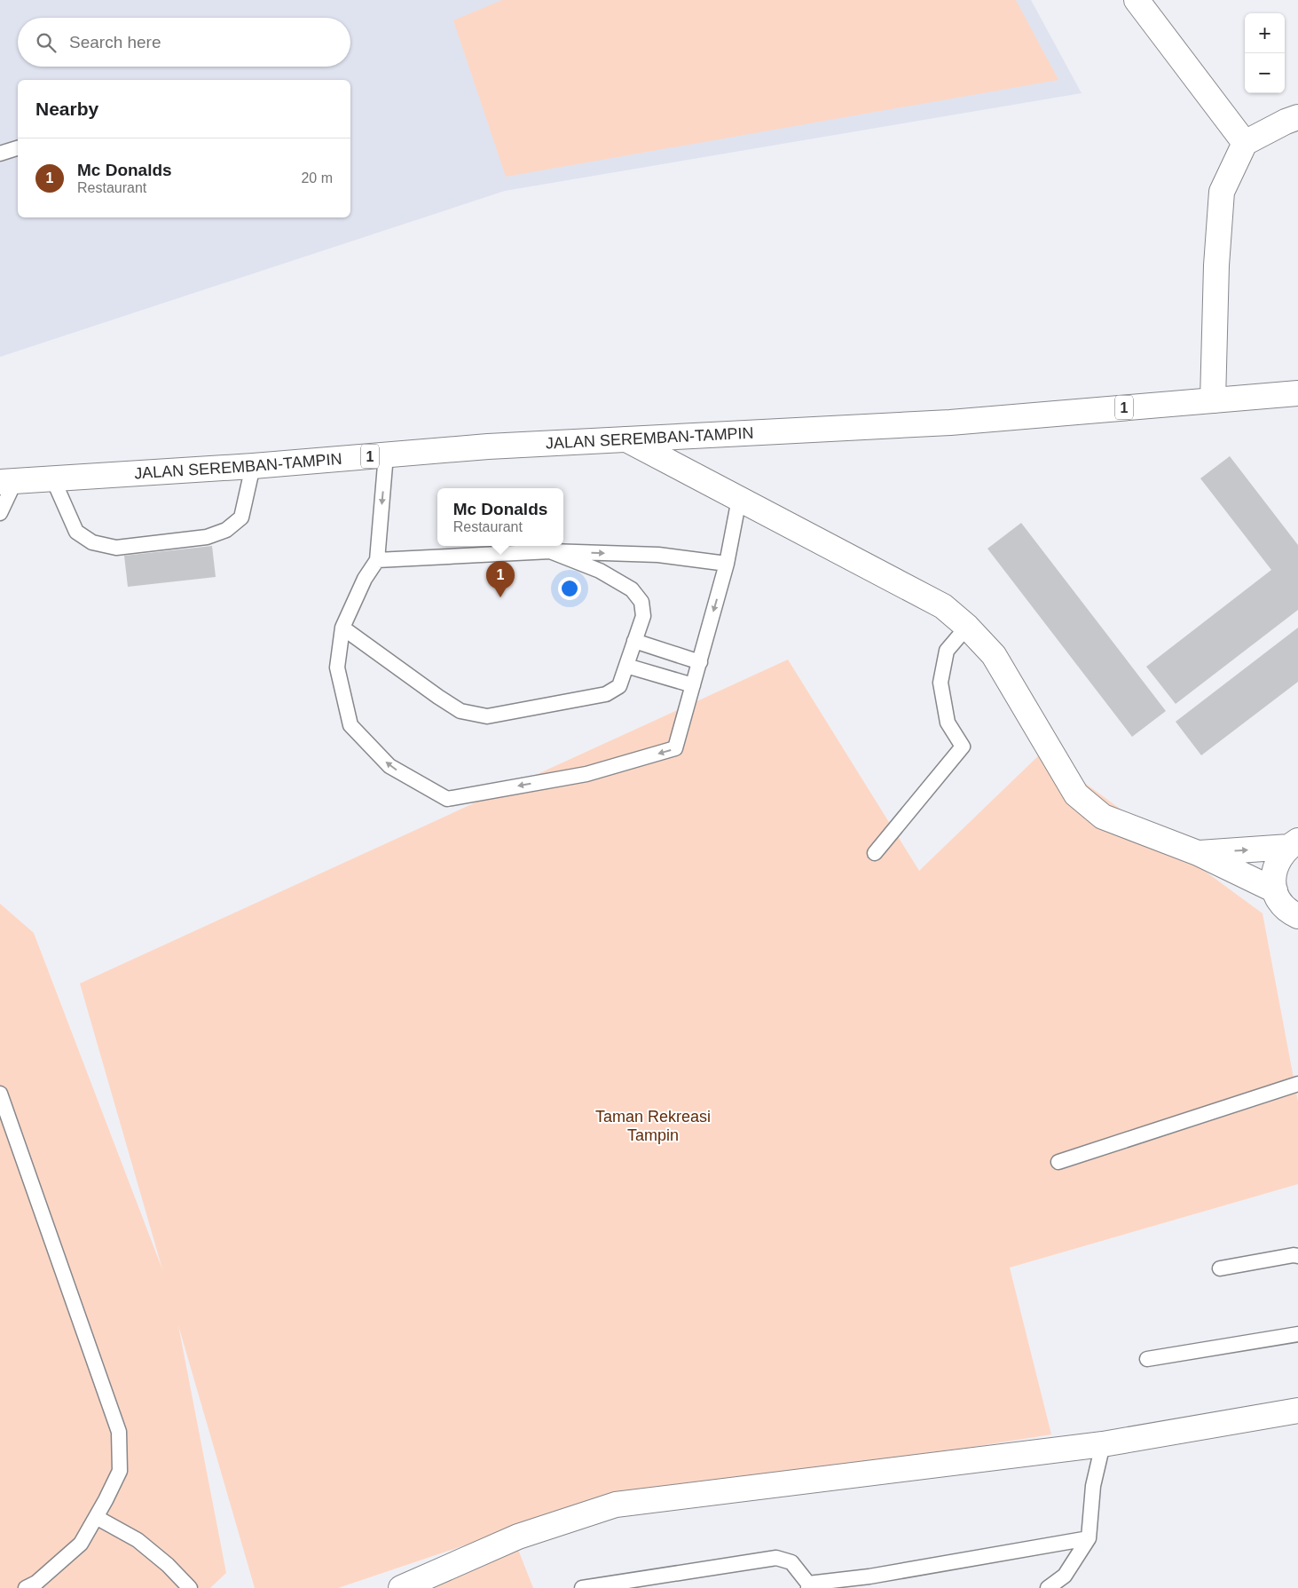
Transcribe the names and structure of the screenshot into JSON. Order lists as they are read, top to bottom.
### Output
{
  "streets": {
    "main road": ["1", "JALAN SEREMBAN-TAMPIN"]
  },
  "parks": ["Taman Rekreasi Tampin"],
  "page": {
    "map_buttons": ["+", "−"],
    "search": "Search here",
    "heading": "Nearby",
    "list": [
      {
        "mark": "1",
        "name": "Mc Donalds",
        "note": "Restaurant",
        "value": "20 m"
      }
    ],
    "popup": ["Mc Donalds", "Restaurant"],
    "pins": "1"
  }
}
